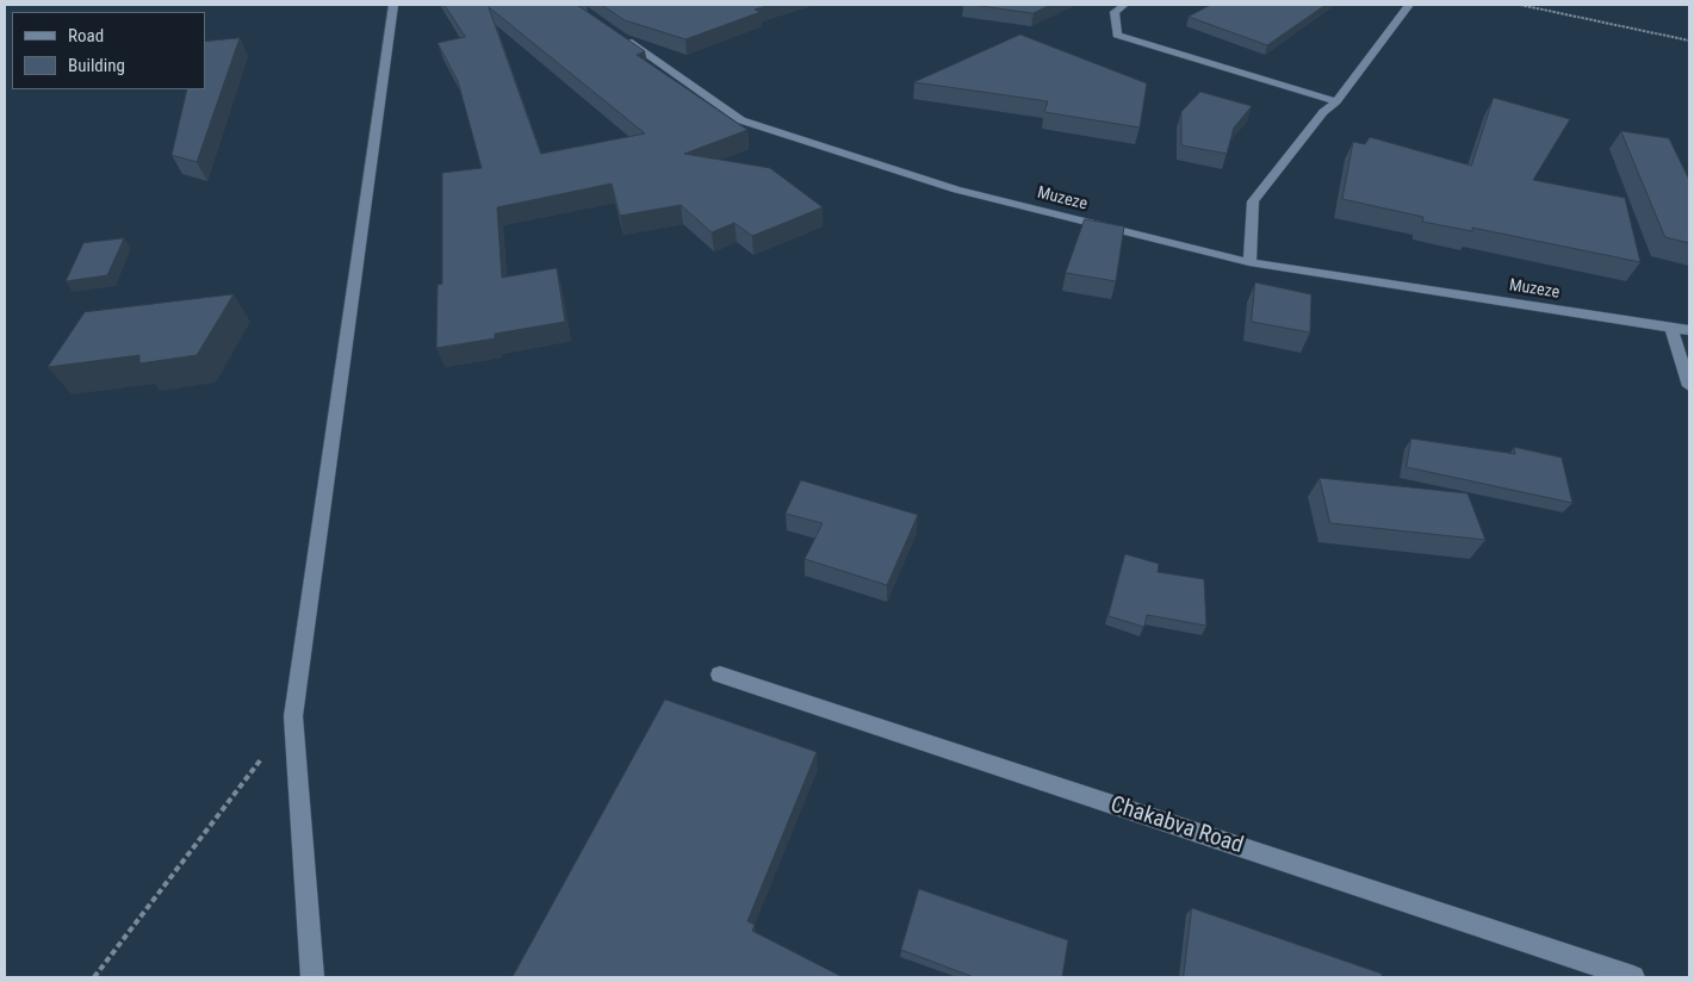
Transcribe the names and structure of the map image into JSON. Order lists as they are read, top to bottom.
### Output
{
  "streets": {
    "street": ["Muzeze", "Chakabva Road"]
  },
  "legend": ["Road", "Building"]
}
